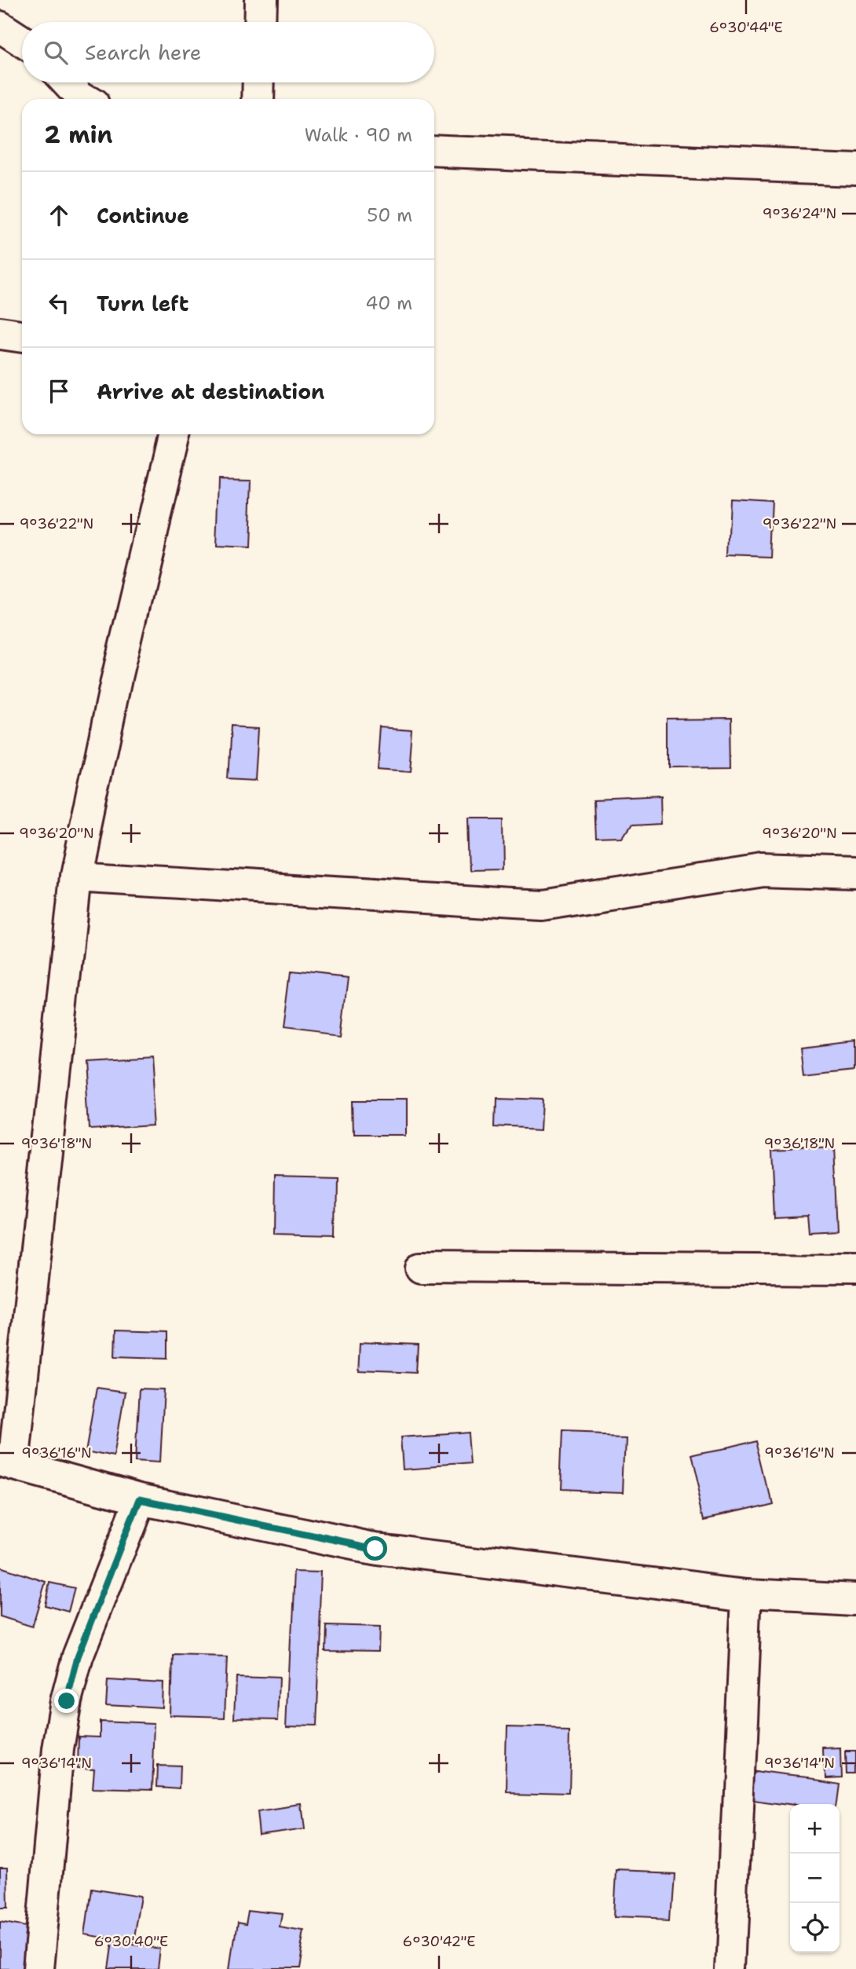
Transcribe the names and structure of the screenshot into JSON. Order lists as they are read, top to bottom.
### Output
{
  "page": {
    "search": "Search here",
    "heading": ["2 min", "Walk · 90 m"],
    "list": [
      ["Continue", "50 m"],
      ["Turn left", "40 m"],
      "Arrive at destination"
    ],
    "map_buttons": ["+", "−"]
  },
  "coordinates": [
    "6°30'44\"E",
    "9°36'24\"N",
    "9°36'22\"N",
    "9°36'20\"N",
    "9°36'18\"N",
    "9°36'16\"N",
    "9°36'14\"N",
    "6°30'40\"E",
    "6°30'42\"E"
  ]
}
